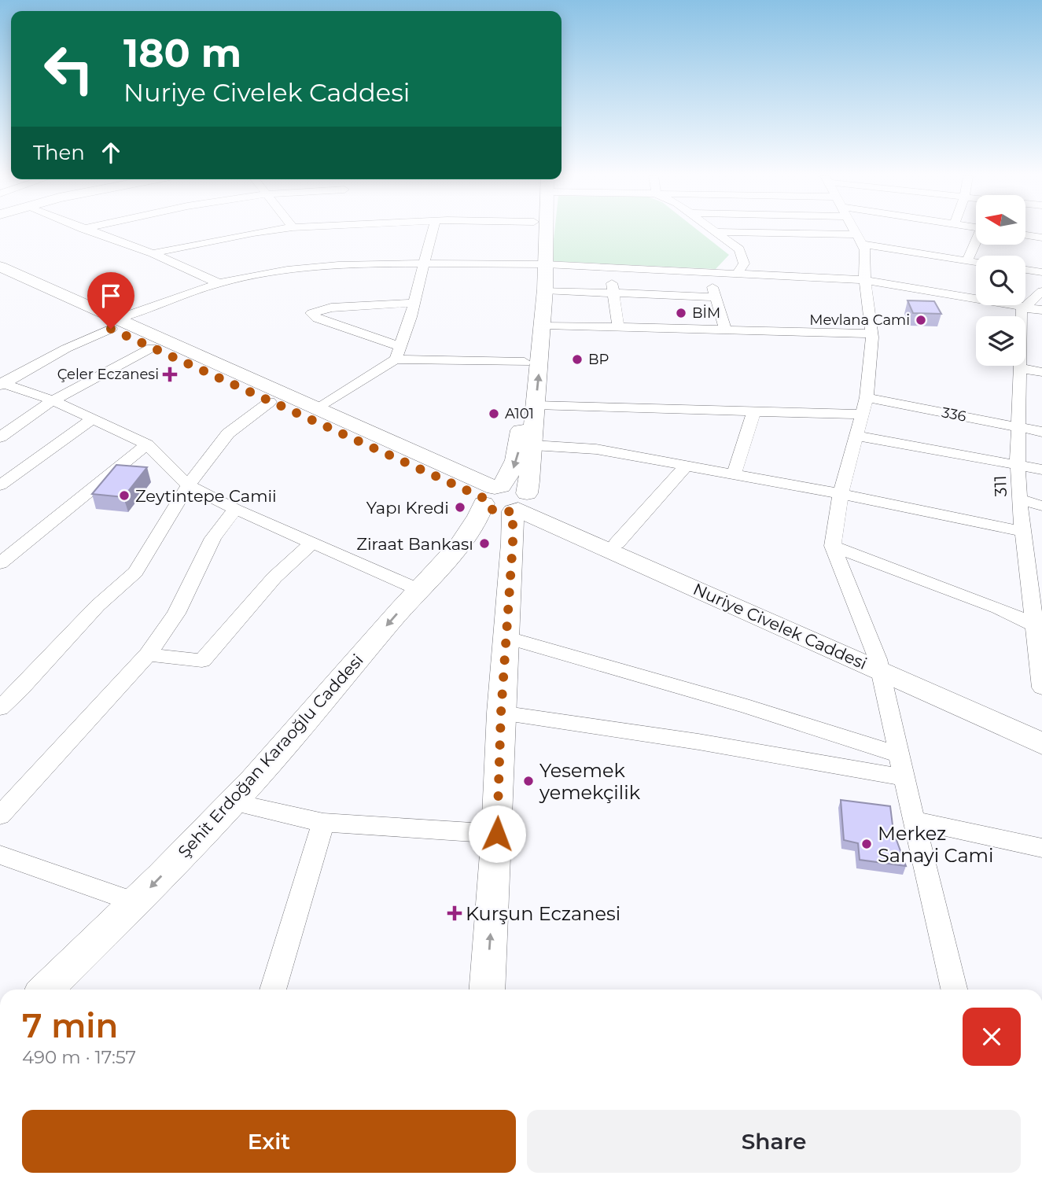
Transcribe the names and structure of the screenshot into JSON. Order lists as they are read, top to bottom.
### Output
{
  "streets": {
    "main road": ["Nuriye Civelek Caddesi", "Şehit Erdoğan Karaoğlu Caddesi"],
    "street": ["336", "311"]
  },
  "crossings": [
    ["336", "311"],
    ["Nuriye Civelek Caddesi", "Şehit Erdoğan Karaoğlu Caddesi"]
  ],
  "one_way": ["Şehit Erdoğan Karaoğlu Caddesi"],
  "places": {
    "other": [
      "BİM",
      "Mevlana Cami",
      "BP",
      "A101",
      "Zeytintepe Camii",
      "Yapı Kredi",
      "Ziraat Bankası",
      "Yesemek yemekçilik",
      "Merkez Sanayi Cami"
    ],
    "health": ["Çeler Eczanesi", "Kurşun Eczanesi"]
  },
  "north": "left",
  "page": {
    "turn": ["180 m", "Nuriye Civelek Caddesi"],
    "then": "Then",
    "heading": ["7 min", "490 m · 17:57"],
    "buttons": ["Exit", "Share"]
  }
}
